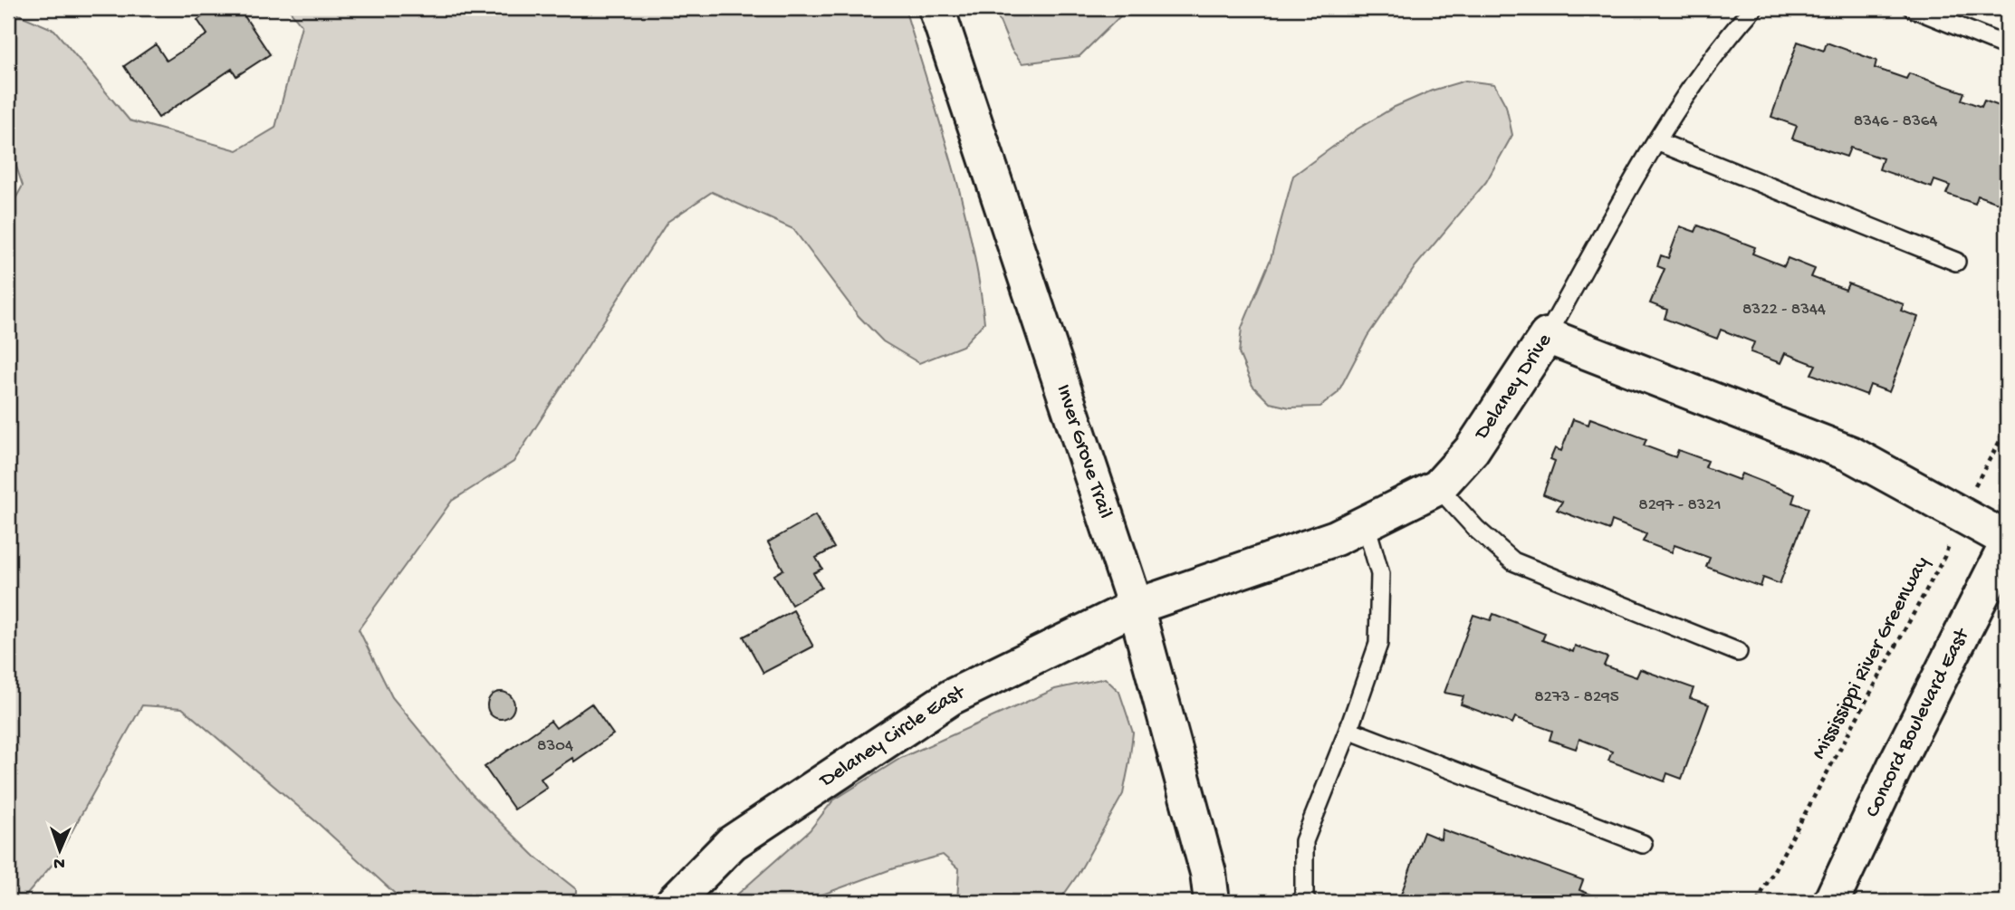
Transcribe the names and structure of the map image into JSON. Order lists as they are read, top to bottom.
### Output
{
  "streets": {
    "street": [
      "Delaney Drive",
      "Inver Grove Trail",
      "Concord Boulevard East",
      "Delaney Circle East"
    ],
    "path": ["Mississippi River Greenway"]
  },
  "crossings": [
    ["Delaney Drive", "Inver Grove Trail"],
    ["Delaney Drive", "Mississippi River Greenway"],
    ["Delaney Drive", "Delaney Circle East"],
    ["Inver Grove Trail", "Delaney Circle East"]
  ],
  "house_numbers": [
    "8346 - 8364",
    "8322 - 8344",
    "8297 - 8321",
    "8273 - 8295",
    "8304"
  ],
  "north": "bottom"
}
